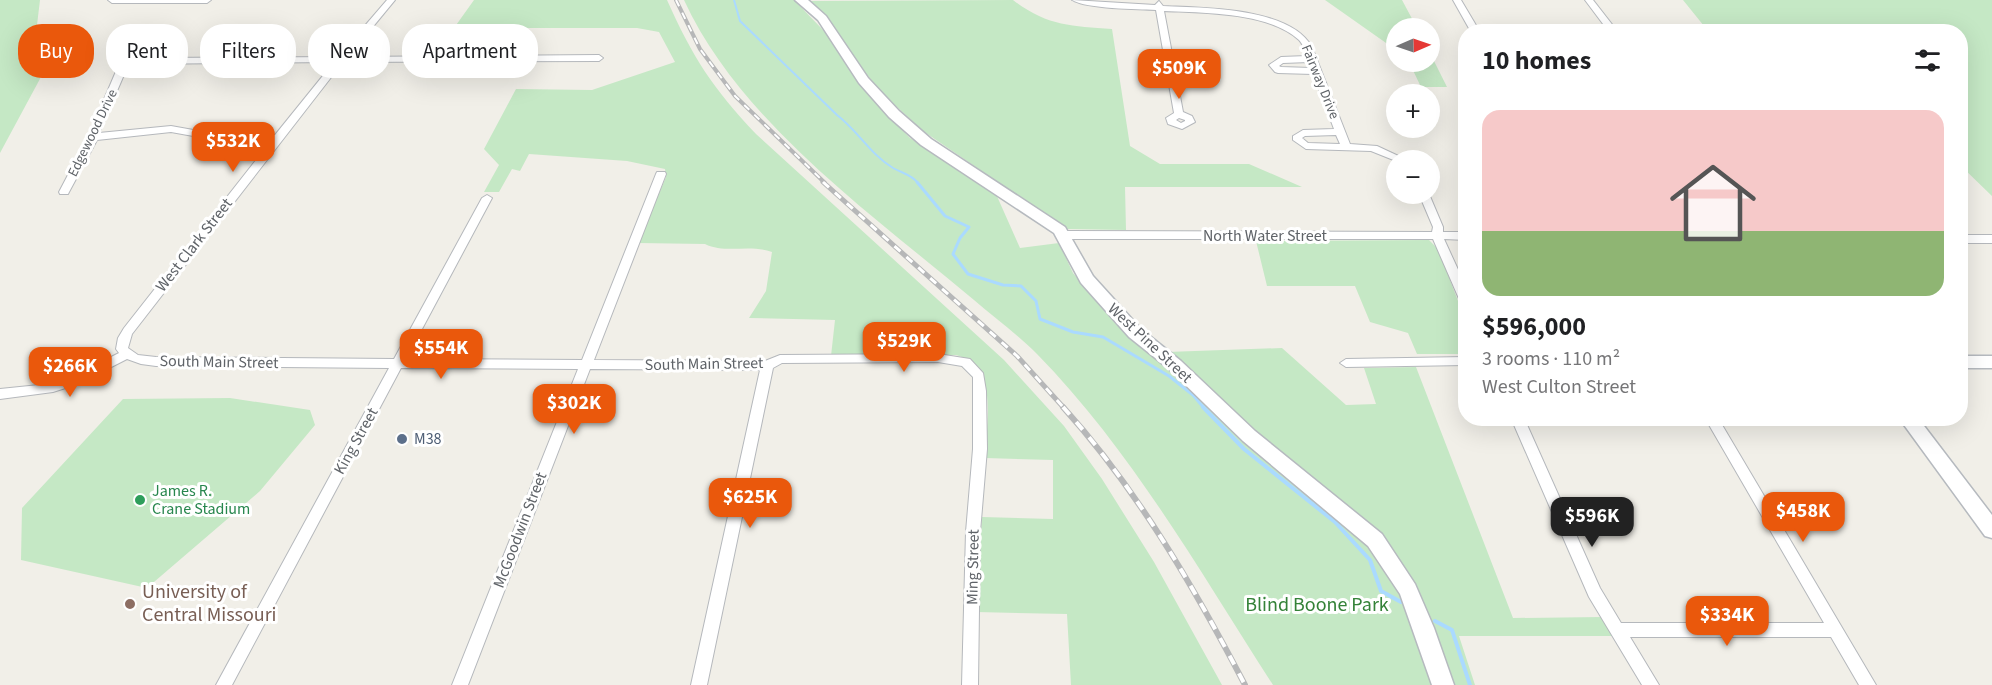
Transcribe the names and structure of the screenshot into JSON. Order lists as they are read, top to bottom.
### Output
{
  "streets": {
    "street": [
      "Fairway Drive",
      "Edgewood Drive",
      "North Water Street",
      "West Clark Street",
      "West Pine Street",
      "South Main Street",
      "King Street",
      "McGoodwin Street",
      "Ming Street"
    ]
  },
  "crossings": [
    ["North Water Street", "West Pine Street"],
    ["West Clark Street", "South Main Street"],
    ["South Main Street", "King Street"],
    ["South Main Street", "McGoodwin Street"],
    ["South Main Street", "Ming Street"]
  ],
  "parks": ["Blind Boone Park"],
  "places": ["M38", "James R. Crane Stadium", "University of Central Missouri"],
  "north": "right",
  "page": {
    "map_buttons": ["+", "−"],
    "chip": [
      "Buy",
      "Rent",
      "Filters",
      "New",
      "Apartment"
    ],
    "heading": "10 homes",
    "price": [
      "$509K",
      "$532K",
      "$529K",
      "$554K",
      "$266K",
      "$302K",
      "$625K",
      "$458K",
      "$596K",
      "$334K"
    ],
    "list": [
      {
        "name": "$596,000",
        "note": "3 rooms · 110 m² · West Culton Street"
      }
    ]
  }
}
